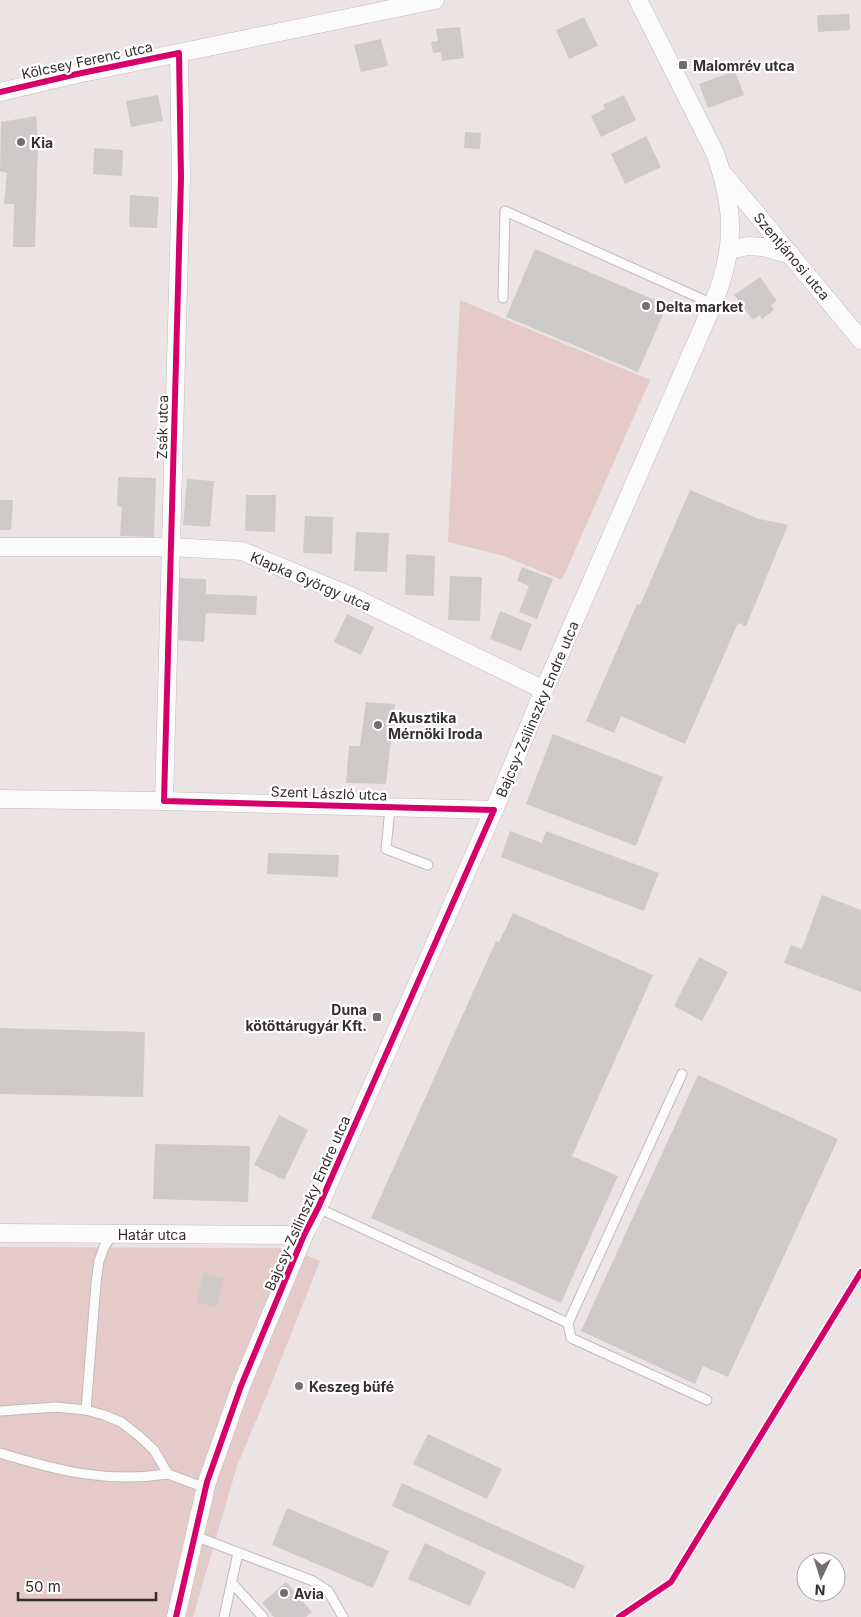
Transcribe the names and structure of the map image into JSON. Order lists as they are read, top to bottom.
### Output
{
  "streets": {
    "street": [
      "Kölcsey Ferenc utca",
      "Szentjánosi utca",
      "Zsák utca",
      "Klapka György utca",
      "Bajcsy-Zsilinszky Endre utca",
      "Szent László utca",
      "Határ utca"
    ]
  },
  "crossings": [
    ["Kölcsey Ferenc utca", "Zsák utca"],
    ["Szentjánosi utca", "Bajcsy-Zsilinszky Endre utca"],
    ["Zsák utca", "Klapka György utca"],
    ["Zsák utca", "Szent László utca"],
    ["Klapka György utca", "Bajcsy-Zsilinszky Endre utca"],
    ["Bajcsy-Zsilinszky Endre utca", "Szent László utca"],
    ["Bajcsy-Zsilinszky Endre utca", "Határ utca"]
  ],
  "places": {
    "transit": ["Malomrév utca", "Duna kötöttárugyár Kft."],
    "other": [
      "Kia",
      "Delta market",
      "Akusztika Mérnöki Iroda",
      "Keszeg büfé",
      "Avia"
    ]
  },
  "scale_bar": "50 m",
  "north": "bottom"
}
